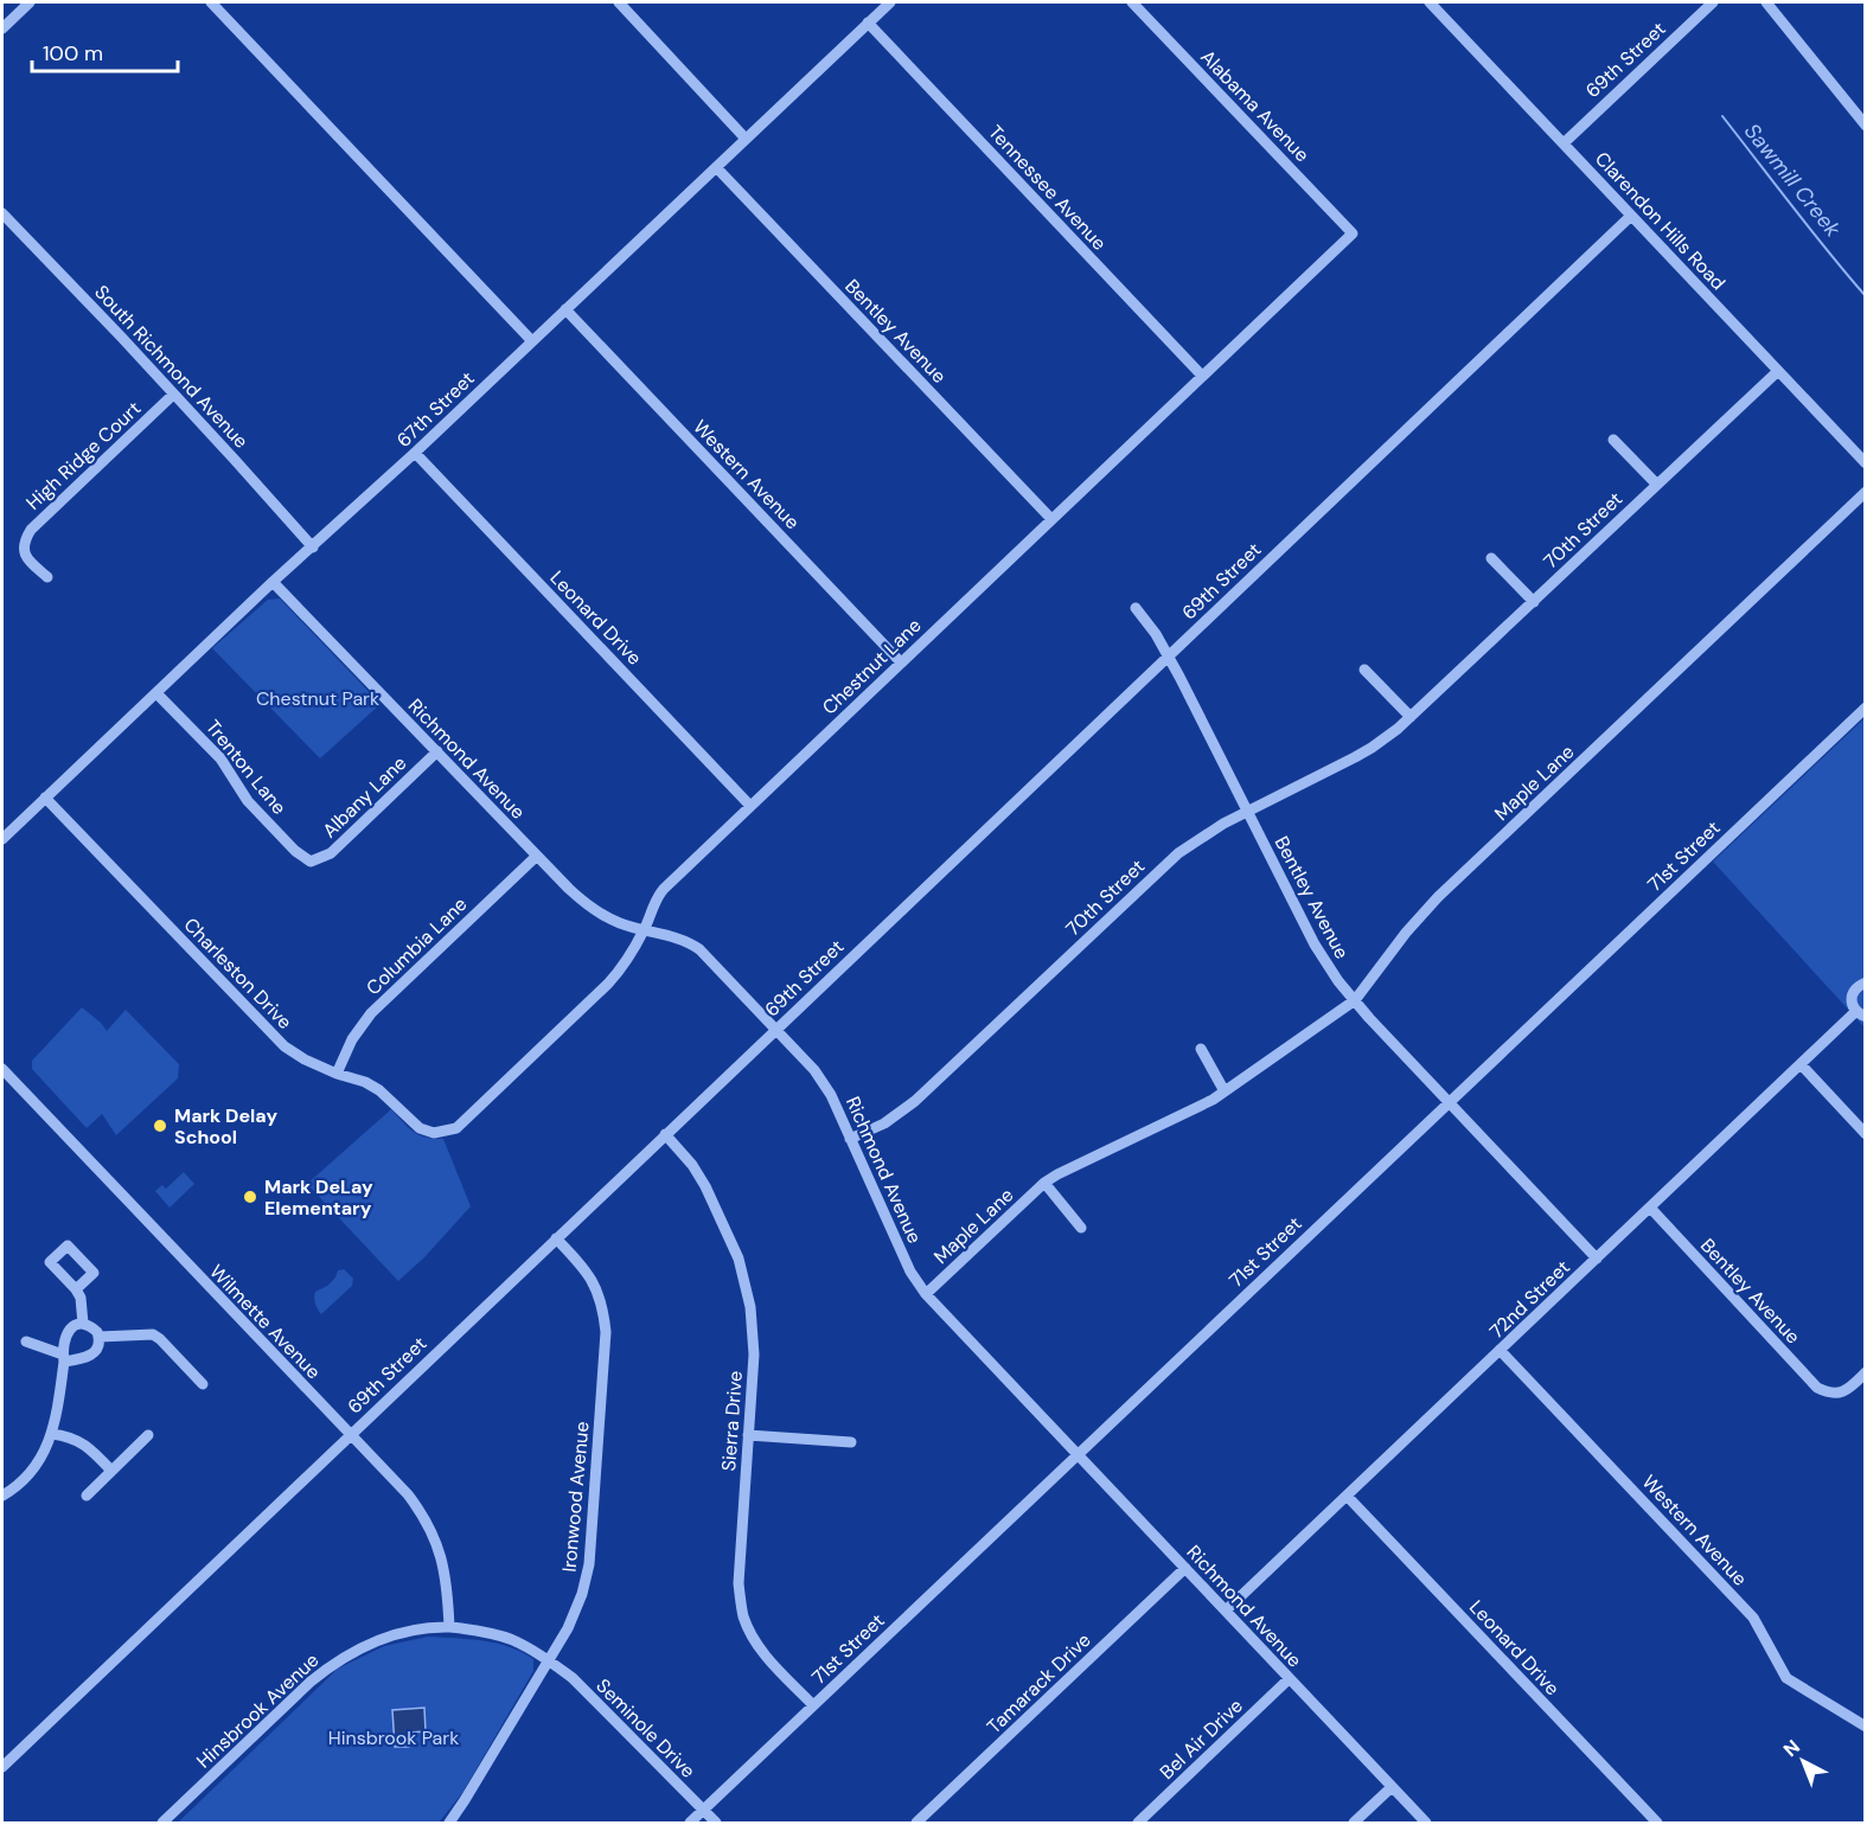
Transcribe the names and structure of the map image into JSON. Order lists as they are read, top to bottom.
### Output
{
  "streets": {
    "street": [
      "69th Street",
      "Alabama Avenue",
      "Tennessee Avenue",
      "Clarendon Hills Road",
      "Bentley Avenue",
      "South Richmond Avenue",
      "67th Street",
      "High Ridge Court",
      "Western Avenue",
      "70th Street",
      "Leonard Drive",
      "Chestnut Lane",
      "Richmond Avenue",
      "Trenton Lane",
      "Maple Lane",
      "Albany Lane",
      "71st Street",
      "Columbia Lane",
      "Charleston Drive",
      "72nd Street",
      "Wilmette Avenue",
      "Sierra Drive",
      "Ironwood Avenue",
      "Tamarack Drive",
      "Hinsbrook Avenue",
      "Seminole Drive",
      "Bel Air Drive"
    ]
  },
  "crossings": [
    ["69th Street", "Clarendon Hills Road"],
    ["69th Street", "Bentley Avenue"],
    ["69th Street", "Richmond Avenue"],
    ["69th Street", "Wilmette Avenue"],
    ["69th Street", "Sierra Drive"],
    ["69th Street", "Ironwood Avenue"],
    ["Alabama Avenue", "Chestnut Lane"],
    ["Tennessee Avenue", "67th Street"],
    ["Tennessee Avenue", "Chestnut Lane"],
    ["Clarendon Hills Road", "70th Street"],
    ["Bentley Avenue", "67th Street"],
    ["Bentley Avenue", "70th Street"],
    ["Bentley Avenue", "Chestnut Lane"],
    ["Bentley Avenue", "Maple Lane"],
    ["Bentley Avenue", "71st Street"],
    ["Bentley Avenue", "72nd Street"],
    ["South Richmond Avenue", "67th Street"],
    ["South Richmond Avenue", "High Ridge Court"],
    ["67th Street", "Western Avenue"],
    ["67th Street", "Leonard Drive"],
    ["67th Street", "Richmond Avenue"],
    ["67th Street", "Trenton Lane"],
    ["67th Street", "Charleston Drive"],
    ["Western Avenue", "Chestnut Lane"],
    ["Western Avenue", "72nd Street"],
    ["70th Street", "Richmond Avenue"],
    ["Leonard Drive", "Chestnut Lane"],
    ["Leonard Drive", "72nd Street"],
    ["Chestnut Lane", "Richmond Avenue"],
    ["Chestnut Lane", "Charleston Drive"],
    ["Richmond Avenue", "Maple Lane"],
    ["Richmond Avenue", "Albany Lane"],
    ["Richmond Avenue", "71st Street"],
    ["Richmond Avenue", "Columbia Lane"],
    ["Richmond Avenue", "72nd Street"],
    ["Richmond Avenue", "Tamarack Drive"],
    ["Richmond Avenue", "Bel Air Drive"],
    ["Trenton Lane", "Albany Lane"],
    ["71st Street", "Sierra Drive"],
    ["71st Street", "Seminole Drive"],
    ["Columbia Lane", "Charleston Drive"],
    ["Wilmette Avenue", "Hinsbrook Avenue"],
    ["Ironwood Avenue", "Hinsbrook Avenue"],
    ["Ironwood Avenue", "Seminole Drive"],
    ["Hinsbrook Avenue", "Seminole Drive"]
  ],
  "water": ["Sawmill Creek"],
  "parks": ["Chestnut Park", "Hinsbrook Park"],
  "places": ["Mark Delay School", "Mark DeLay Elementary"],
  "scale_bar": "100 m",
  "north": "top left"
}
